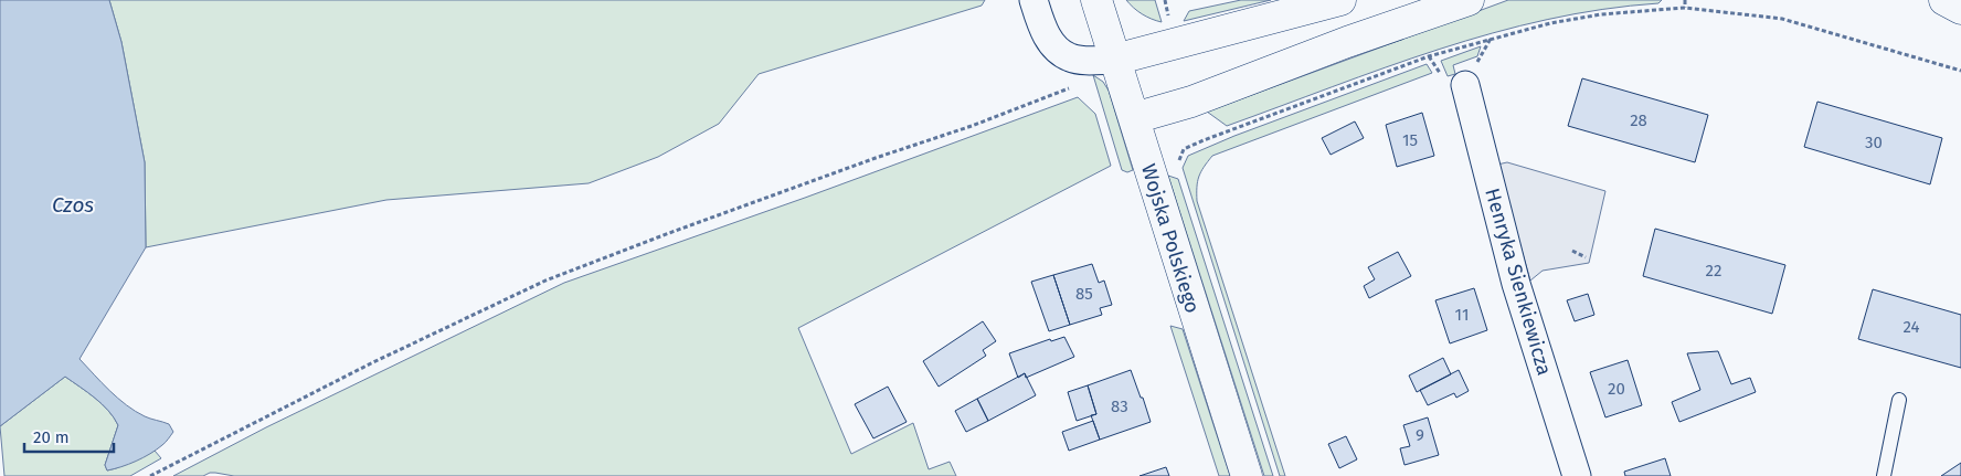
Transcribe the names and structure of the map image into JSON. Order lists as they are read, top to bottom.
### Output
{
  "streets": {
    "street": ["Wojska Polskiego", "Henryka Sienkiewicza"]
  },
  "water": ["Czos"],
  "house_numbers": [
    "28",
    "15",
    "30",
    "22",
    "85",
    "11",
    "24",
    "20",
    "83",
    "9"
  ],
  "scale_bar": "20 m"
}
